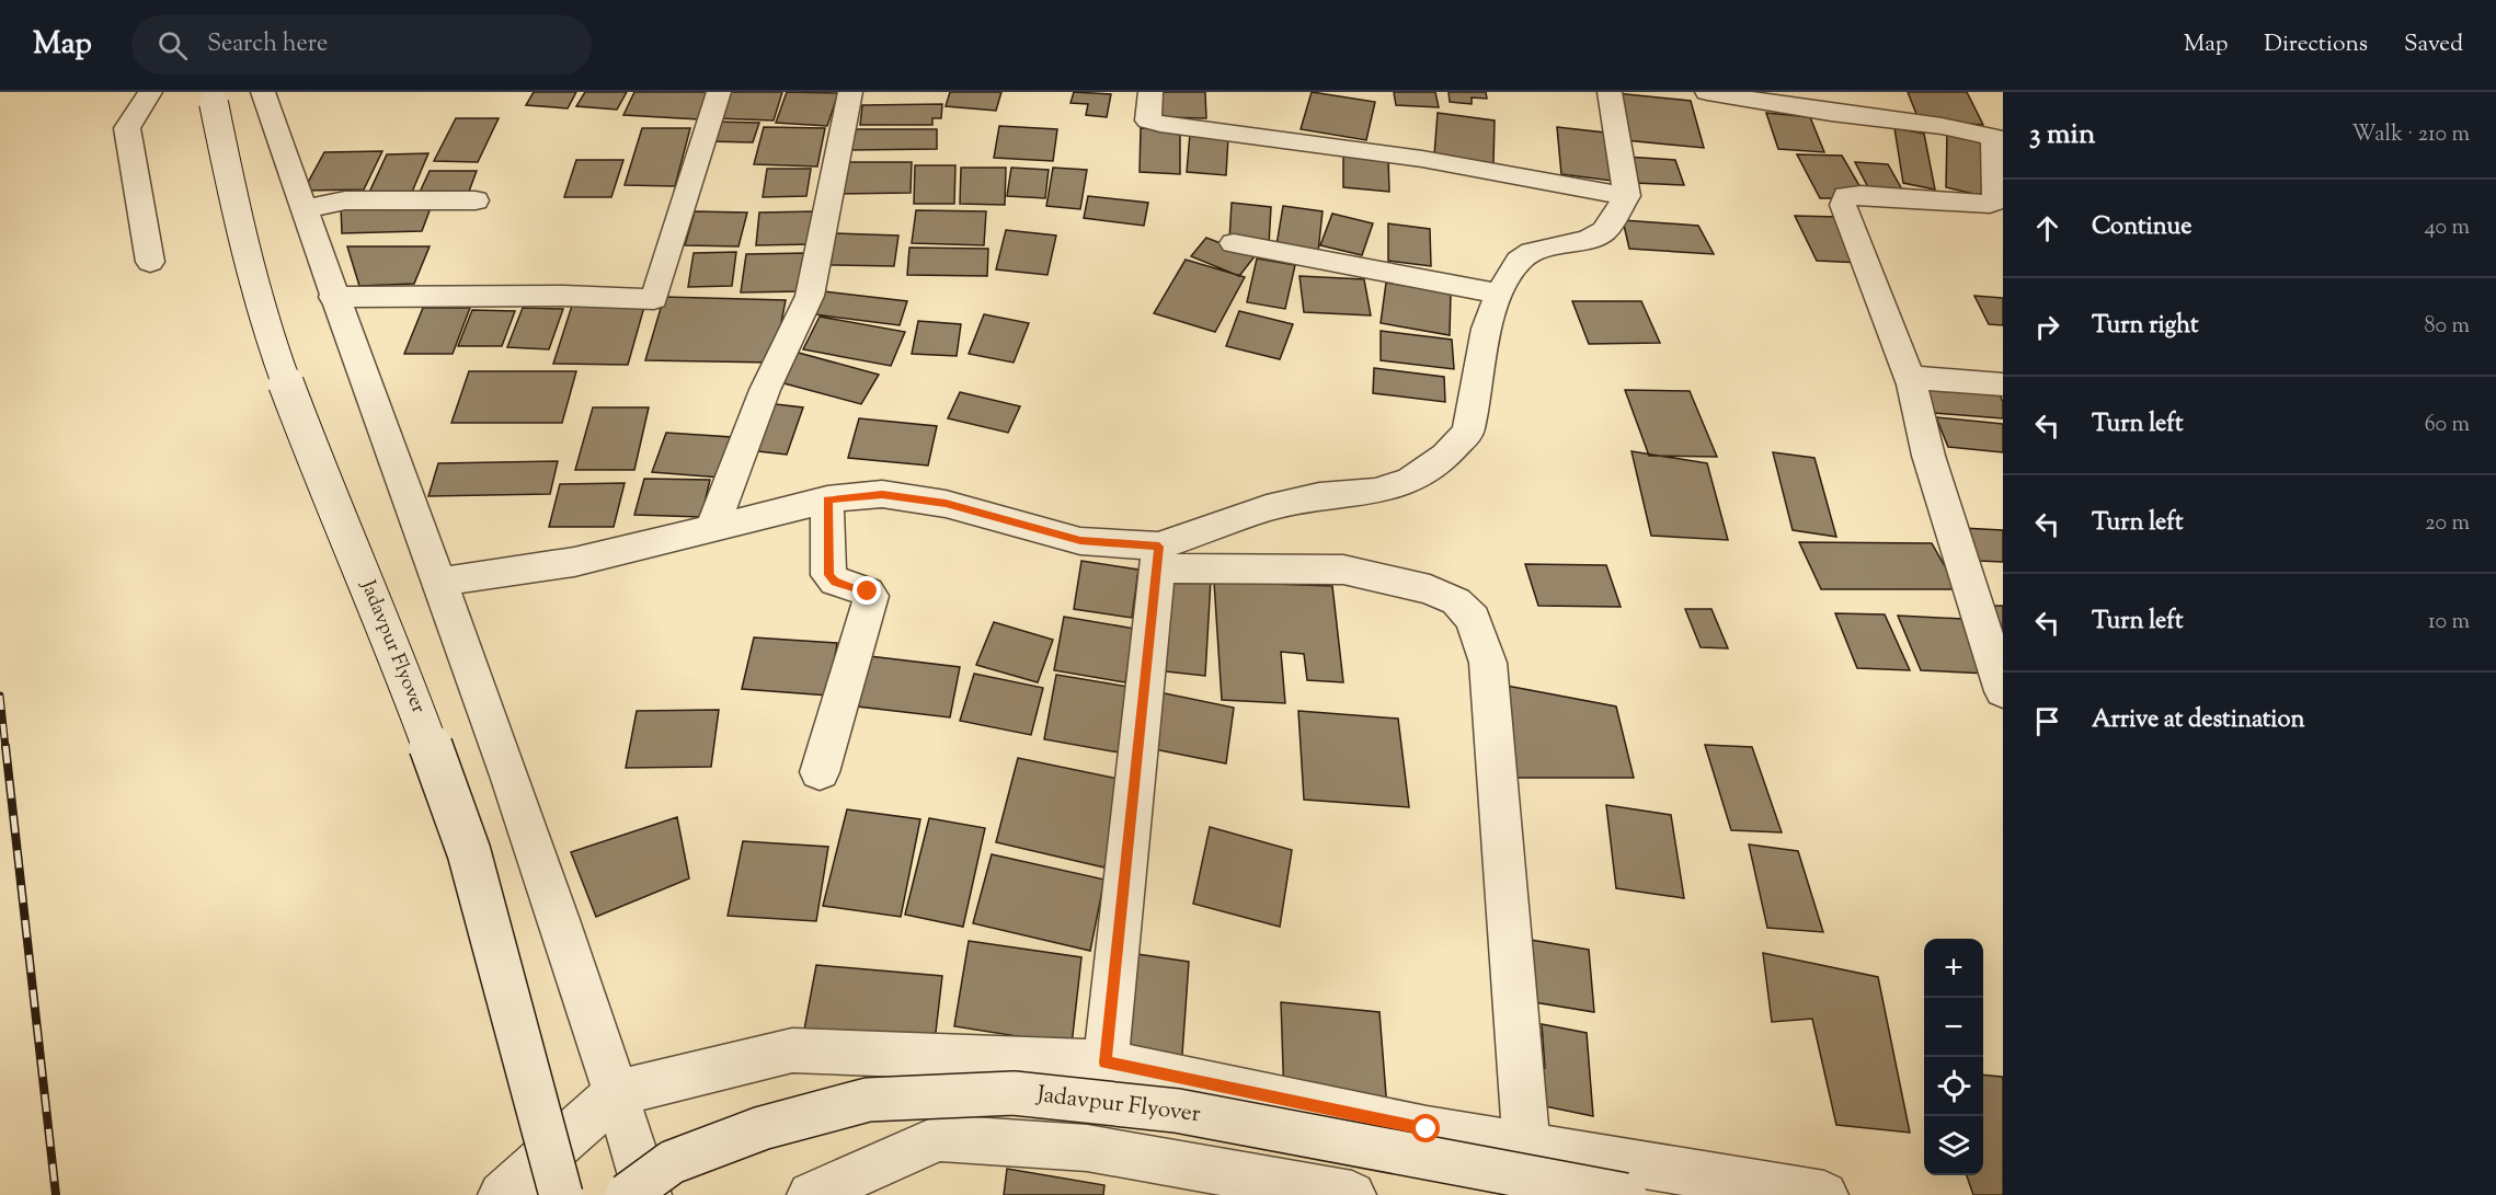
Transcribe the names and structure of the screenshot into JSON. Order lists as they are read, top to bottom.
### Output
{
  "streets": {
    "street": ["Jadavpur Flyover"]
  },
  "page": {
    "header": "Map",
    "search": "Search here",
    "nav": ["Map", "Directions", "Saved"],
    "heading": ["3 min", "Walk · 210 m"],
    "list": [
      ["Continue", "40 m"],
      ["Turn right", "80 m"],
      ["Turn left", "60 m"],
      ["Turn left", "20 m"],
      ["Turn left", "10 m"],
      "Arrive at destination"
    ],
    "map_buttons": ["+", "−"]
  }
}
